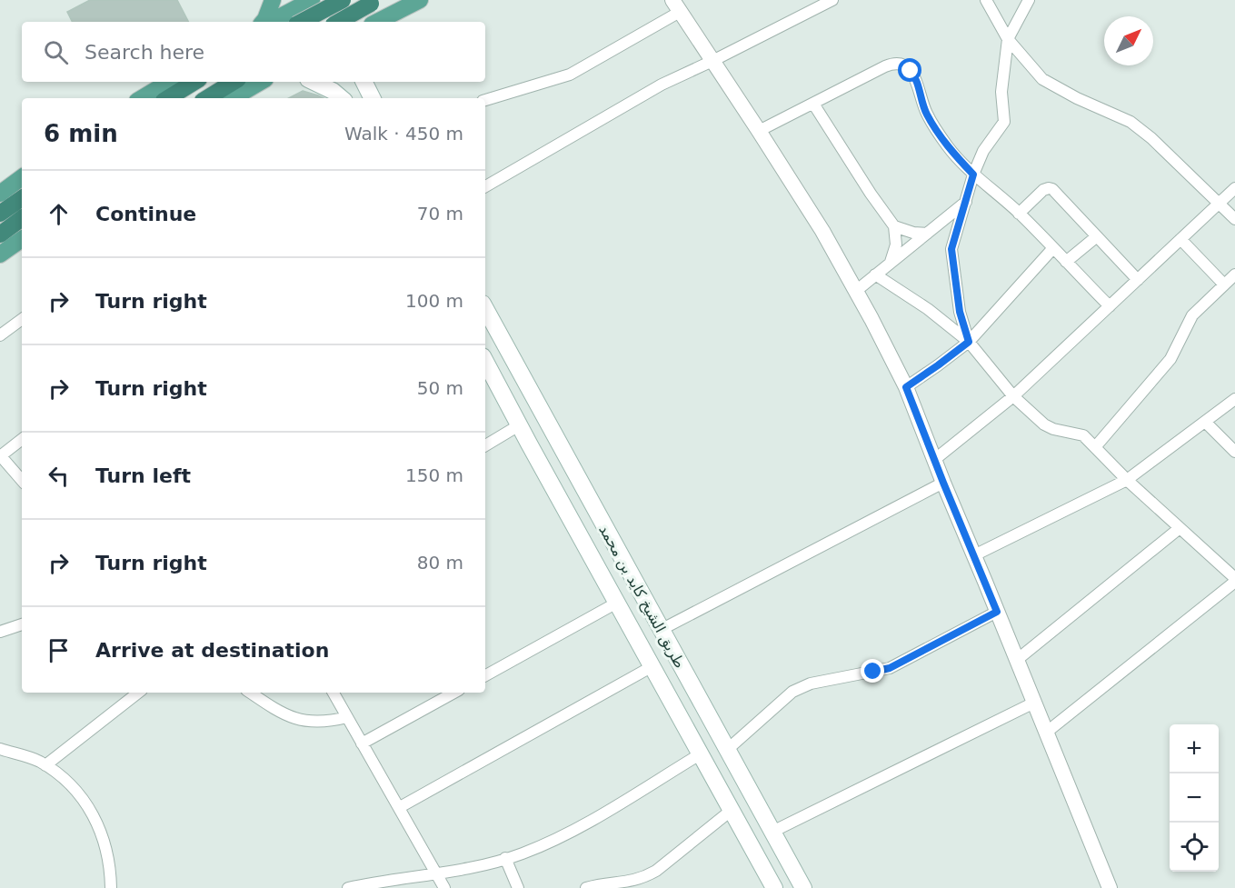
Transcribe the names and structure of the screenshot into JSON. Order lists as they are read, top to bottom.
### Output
{
  "streets": {
    "main road": ["طريق الشيخ كايد بن محمد"]
  },
  "north": "top right",
  "page": {
    "search": "Search here",
    "heading": ["6 min", "Walk · 450 m"],
    "list": [
      ["Continue", "70 m"],
      ["Turn right", "100 m"],
      ["Turn right", "50 m"],
      ["Turn left", "150 m"],
      ["Turn right", "80 m"],
      "Arrive at destination"
    ],
    "map_buttons": ["+", "−"]
  }
}
